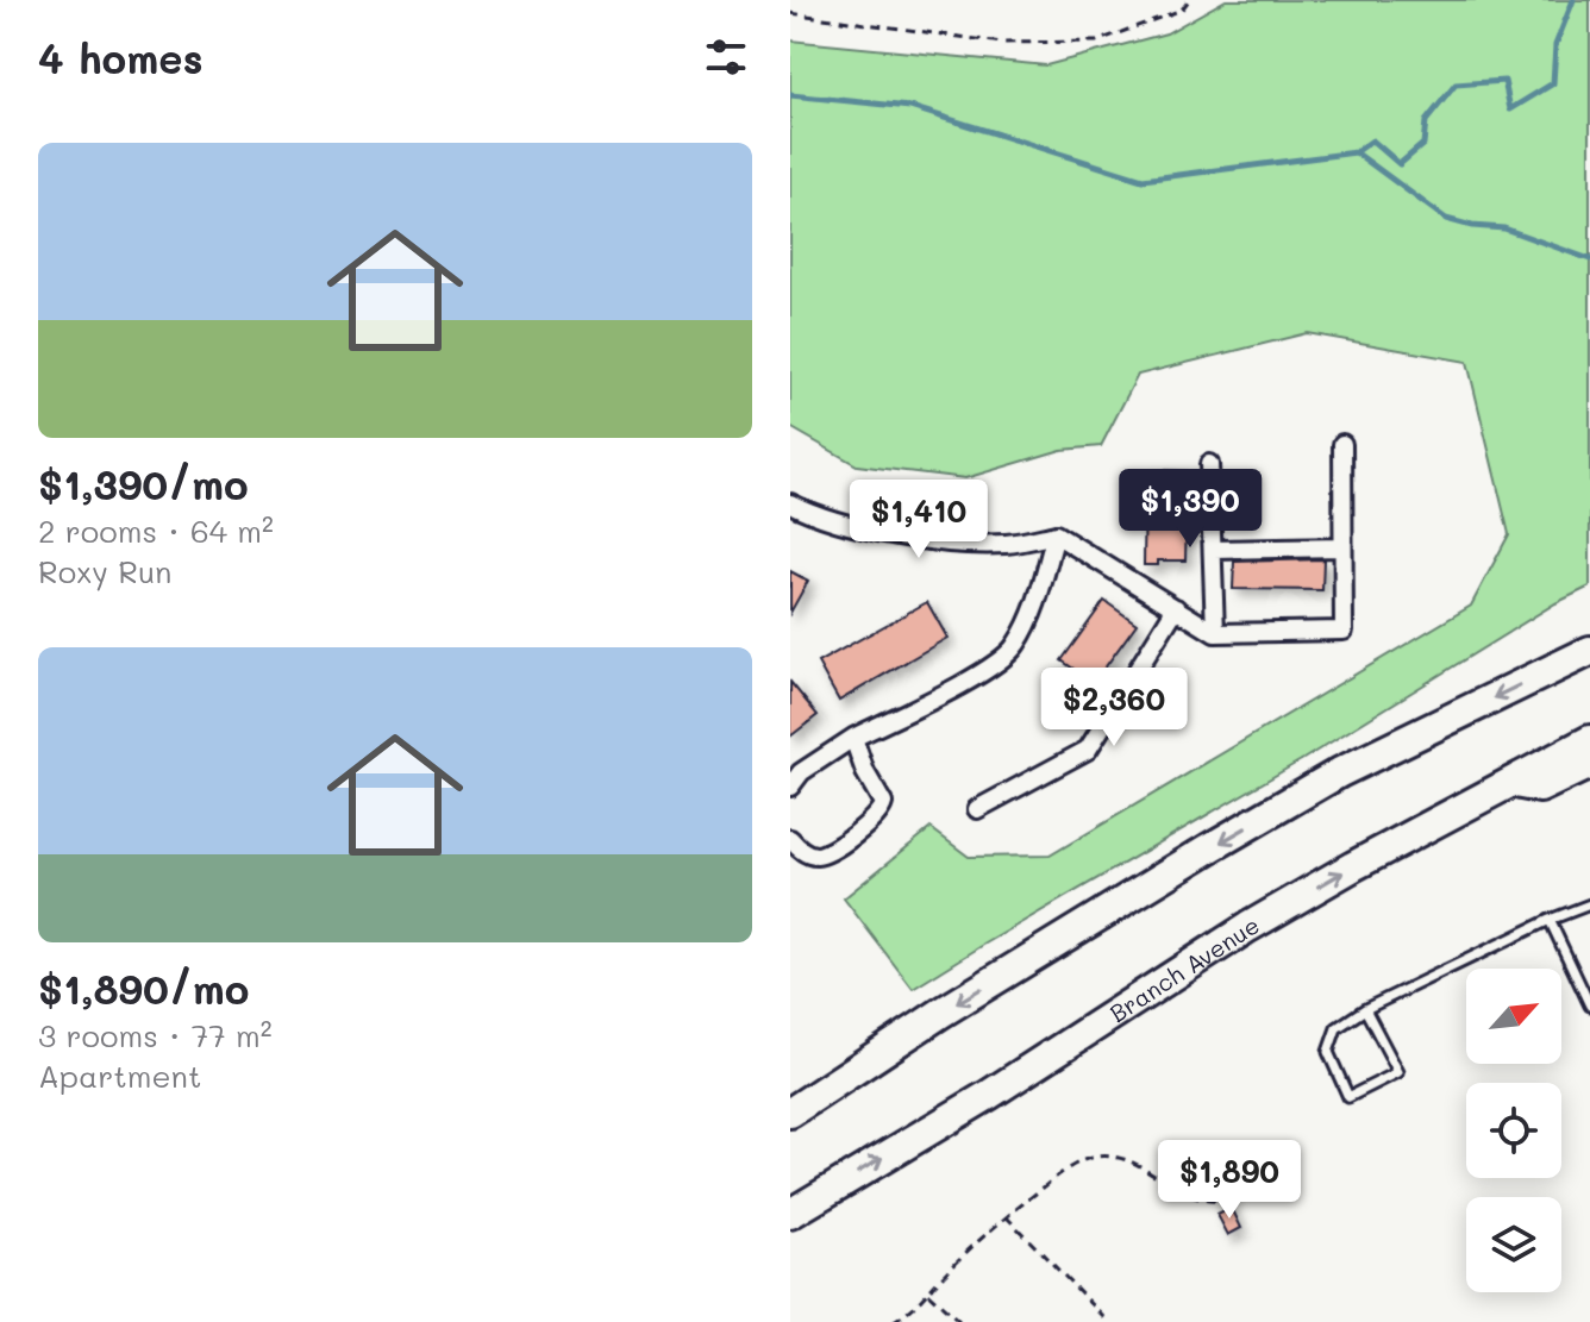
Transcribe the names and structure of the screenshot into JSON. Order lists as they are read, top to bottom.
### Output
{
  "streets": {
    "highway": ["Branch Avenue"]
  },
  "north": "top right",
  "page": {
    "heading": "4 homes",
    "list": [
      {
        "name": "$1,390/mo",
        "note": "2 rooms · 64 m² · Roxy Run"
      },
      {
        "name": "$1,890/mo",
        "note": "3 rooms · 77 m² · Apartment"
      }
    ],
    "price": [
      "$1,390",
      "$1,410",
      "$2,360",
      "$1,890"
    ]
  }
}
